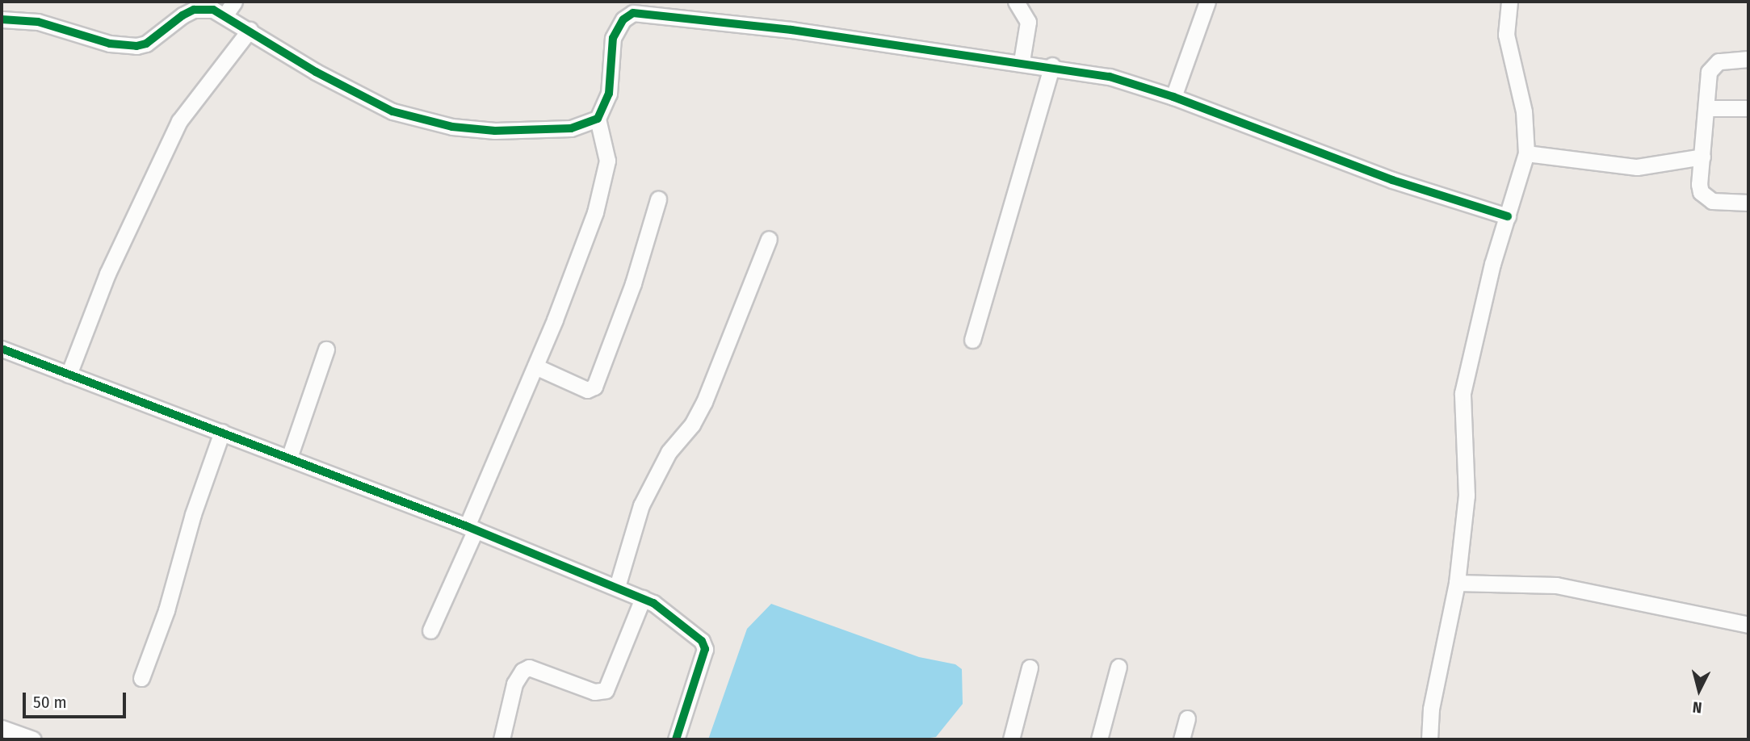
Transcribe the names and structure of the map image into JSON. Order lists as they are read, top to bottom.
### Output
{
  "scale_bar": "50 m",
  "north": "bottom"
}
